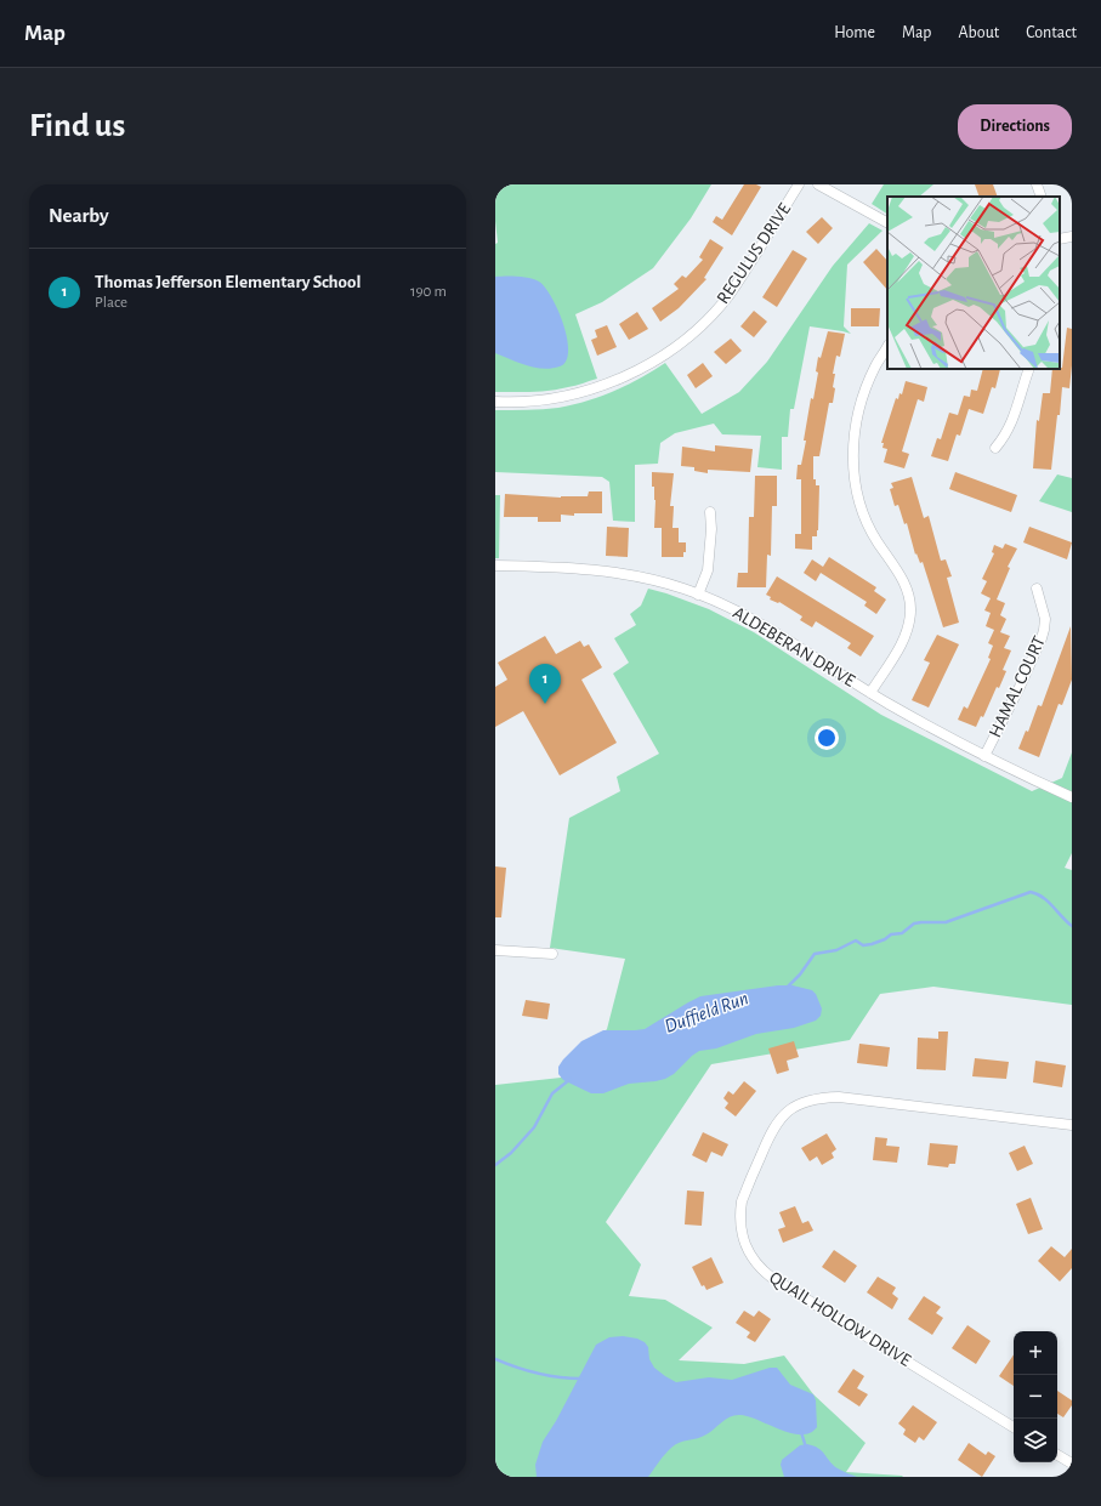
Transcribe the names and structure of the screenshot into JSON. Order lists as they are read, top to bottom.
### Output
{
  "streets": {
    "street": [
      "REGULUS DRIVE",
      "ALDEBERAN DRIVE",
      "HAMAL COURT",
      "QUAIL HOLLOW DRIVE"
    ]
  },
  "crossings": [
    ["ALDEBERAN DRIVE", "HAMAL COURT"]
  ],
  "water": ["Duffield Run"],
  "page": {
    "header": "Map",
    "nav": [
      "Home",
      "Map",
      "About",
      "Contact"
    ],
    "buttons": "Directions",
    "title": "Find us",
    "heading": "Nearby",
    "list": [
      {
        "mark": "1",
        "name": "Thomas Jefferson Elementary School",
        "note": "Place",
        "value": "190 m"
      }
    ],
    "pins": "1",
    "map_buttons": ["+", "−"]
  }
}
